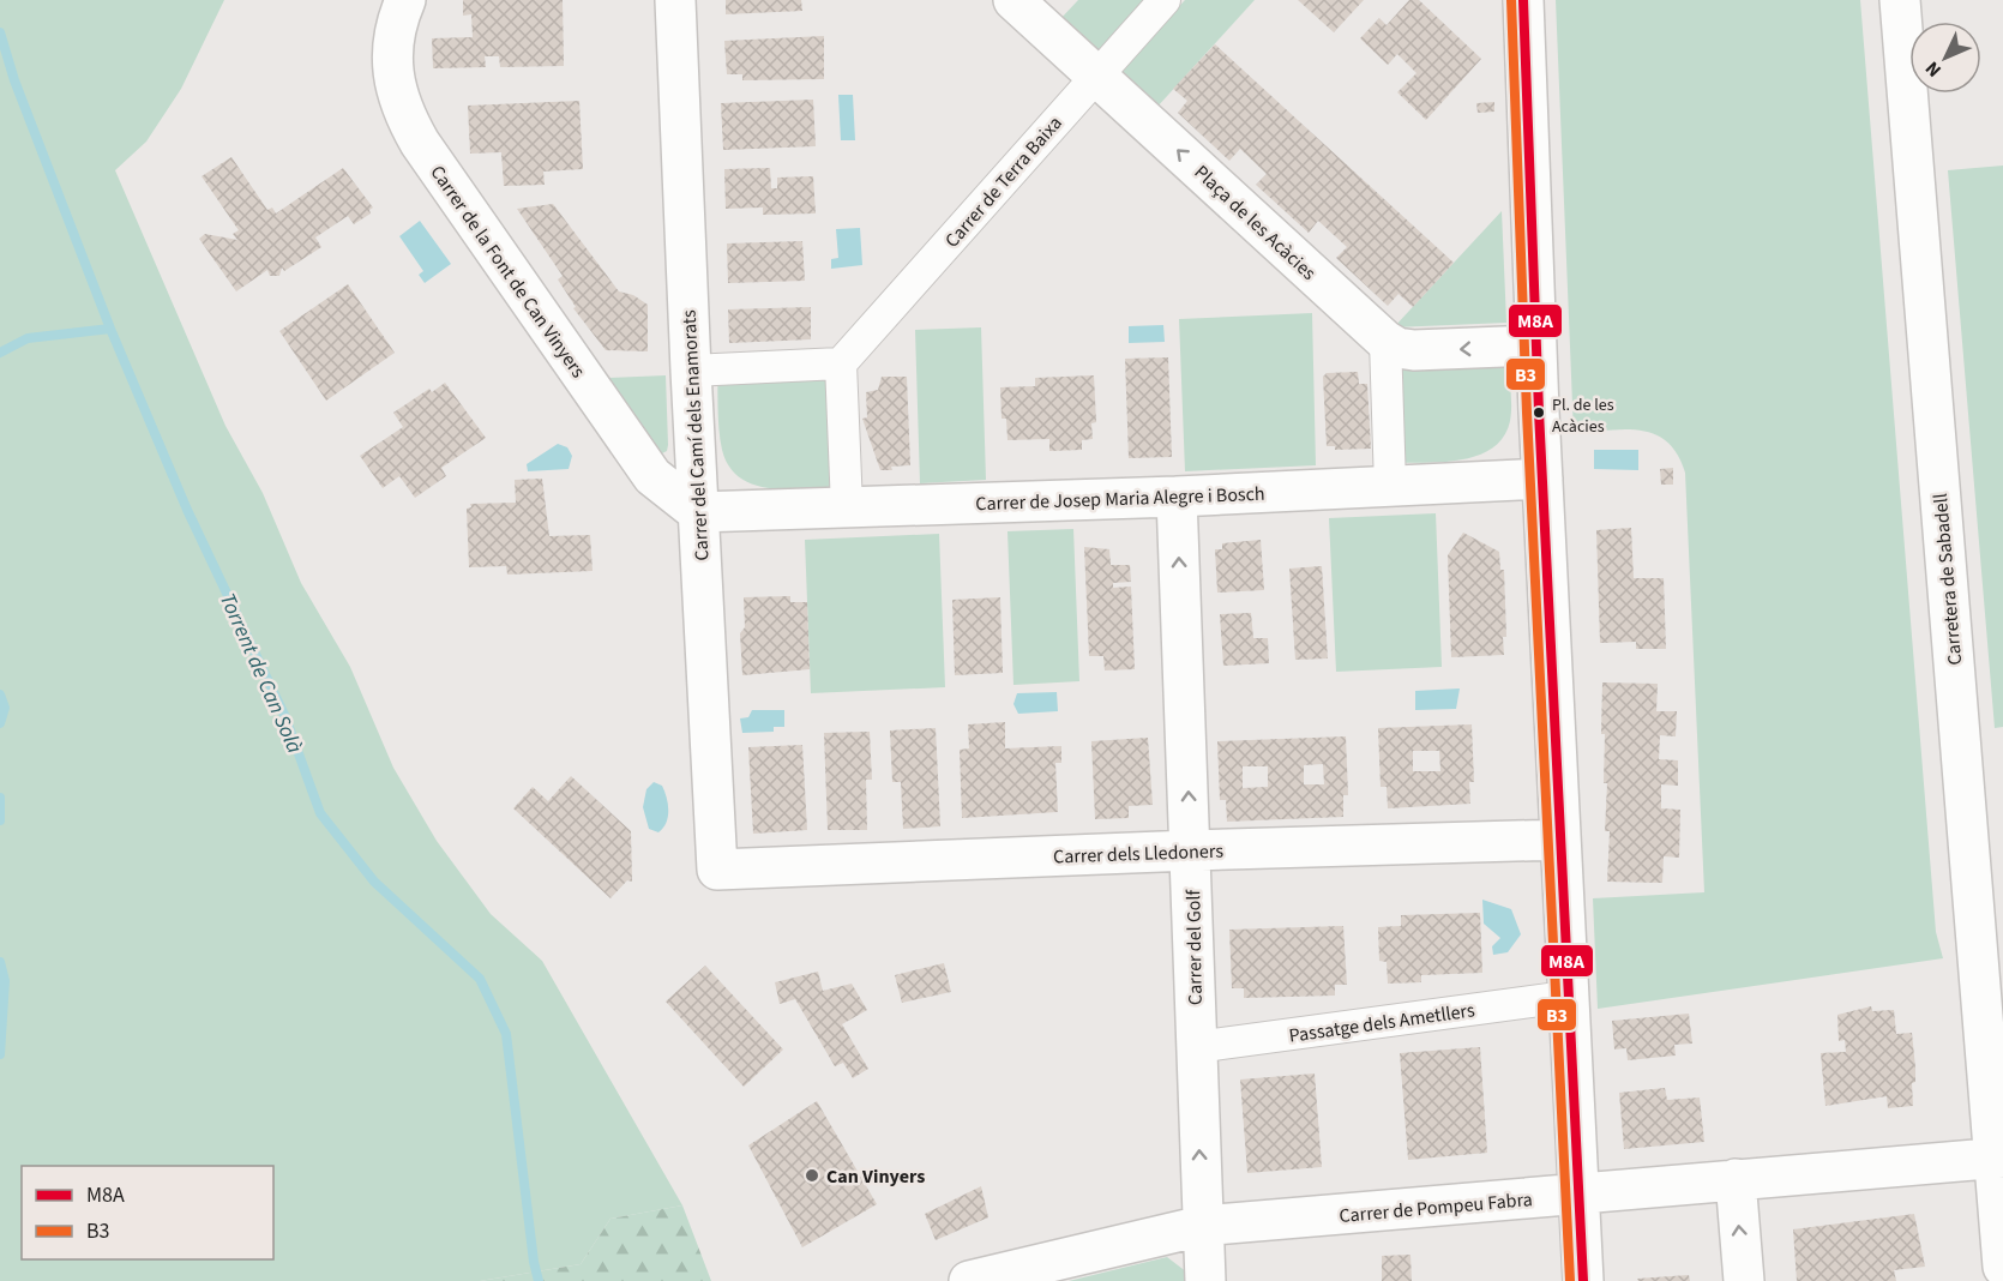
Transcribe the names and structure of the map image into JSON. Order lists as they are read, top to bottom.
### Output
{
  "streets": {
    "street": [
      "Carrer de Terra Baixa",
      "Plaça de les Acàcies",
      "Carrer de la Font de Can Vinyers",
      "Carrer del Camí dels Enamorats",
      "Carrer de Josep Maria Alegre i Bosch",
      "Carretera de Sabadell",
      "Carrer dels Lledoners",
      "Carrer del Golf",
      "Passatge dels Ametllers",
      "Carrer de Pompeu Fabra"
    ]
  },
  "crossings": [
    ["Carrer de Terra Baixa", "Plaça de les Acàcies"],
    ["Carrer de la Font de Can Vinyers", "Carrer del Camí dels Enamorats"],
    ["Carrer de la Font de Can Vinyers", "Carrer de Josep Maria Alegre i Bosch"],
    ["Carrer del Camí dels Enamorats", "Carrer de Josep Maria Alegre i Bosch"],
    ["Carrer del Camí dels Enamorats", "Carrer dels Lledoners"],
    ["Carrer de Josep Maria Alegre i Bosch", "Carrer del Golf"],
    ["Carretera de Sabadell", "Carrer de Pompeu Fabra"],
    ["Carrer dels Lledoners", "Carrer del Golf"],
    ["Carrer del Golf", "Passatge dels Ametllers"],
    ["Carrer del Golf", "Carrer de Pompeu Fabra"]
  ],
  "one_way": ["Plaça de les Acàcies", "Carrer del Golf"],
  "water": ["Torrent de Can Solà"],
  "places": ["Pl. de les Acàcies", "Can Vinyers"],
  "lines": ["transit line M8A", "transit line B3"],
  "legend": ["M8A", "B3"],
  "north": "bottom left"
}
